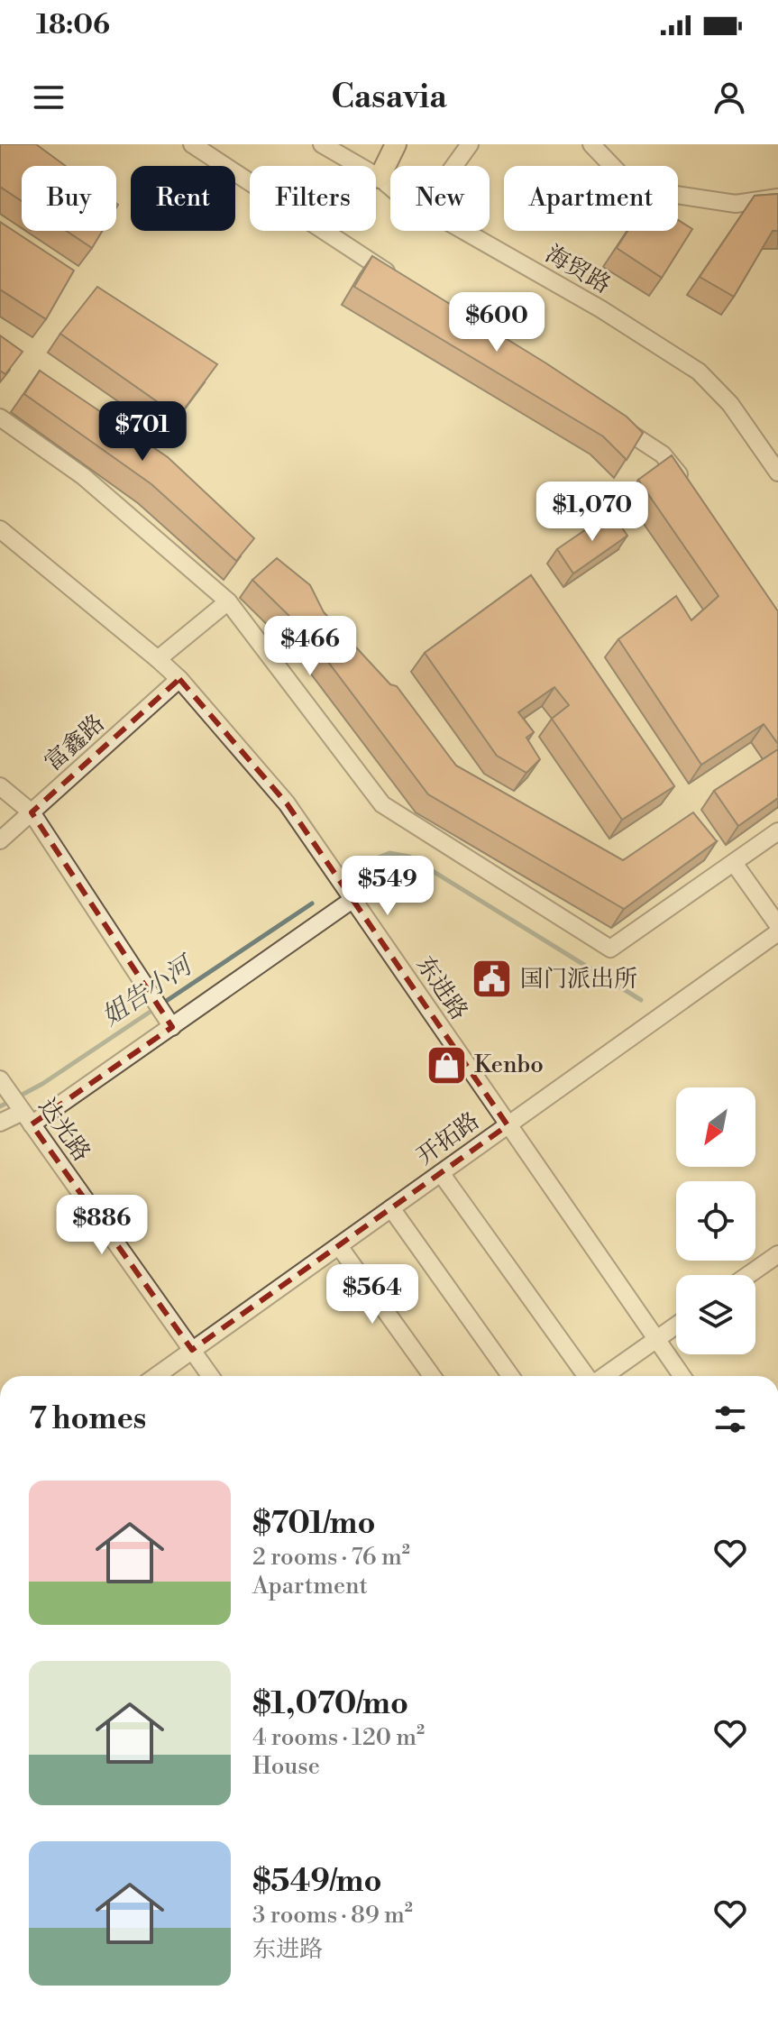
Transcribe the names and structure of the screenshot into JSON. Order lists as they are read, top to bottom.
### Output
{
  "streets": {
    "street": [
      "海贸路",
      "富鑫路",
      "东进路",
      "达光路",
      "开拓路"
    ]
  },
  "crossings": [
    ["富鑫路", "东进路"],
    ["东进路", "开拓路"],
    ["达光路", "开拓路"]
  ],
  "water": ["姐告小河"],
  "places": {
    "public building": ["国门派出所"],
    "shop": ["Kenbo"]
  },
  "north": "bottom left",
  "page": {
    "status": "18:06",
    "header": "Casavia",
    "chip": [
      "Buy",
      "Rent",
      "Filters",
      "New",
      "Apartment"
    ],
    "price": [
      "$600",
      "$701",
      "$1,070",
      "$466",
      "$549",
      "$886",
      "$564"
    ],
    "heading": "7 homes",
    "list": [
      {
        "name": "$701/mo",
        "note": "2 rooms · 76 m² · Apartment"
      },
      {
        "name": "$1,070/mo",
        "note": "4 rooms · 120 m² · House"
      },
      {
        "name": "$549/mo",
        "note": "3 rooms · 89 m² · 东进路"
      }
    ]
  }
}
